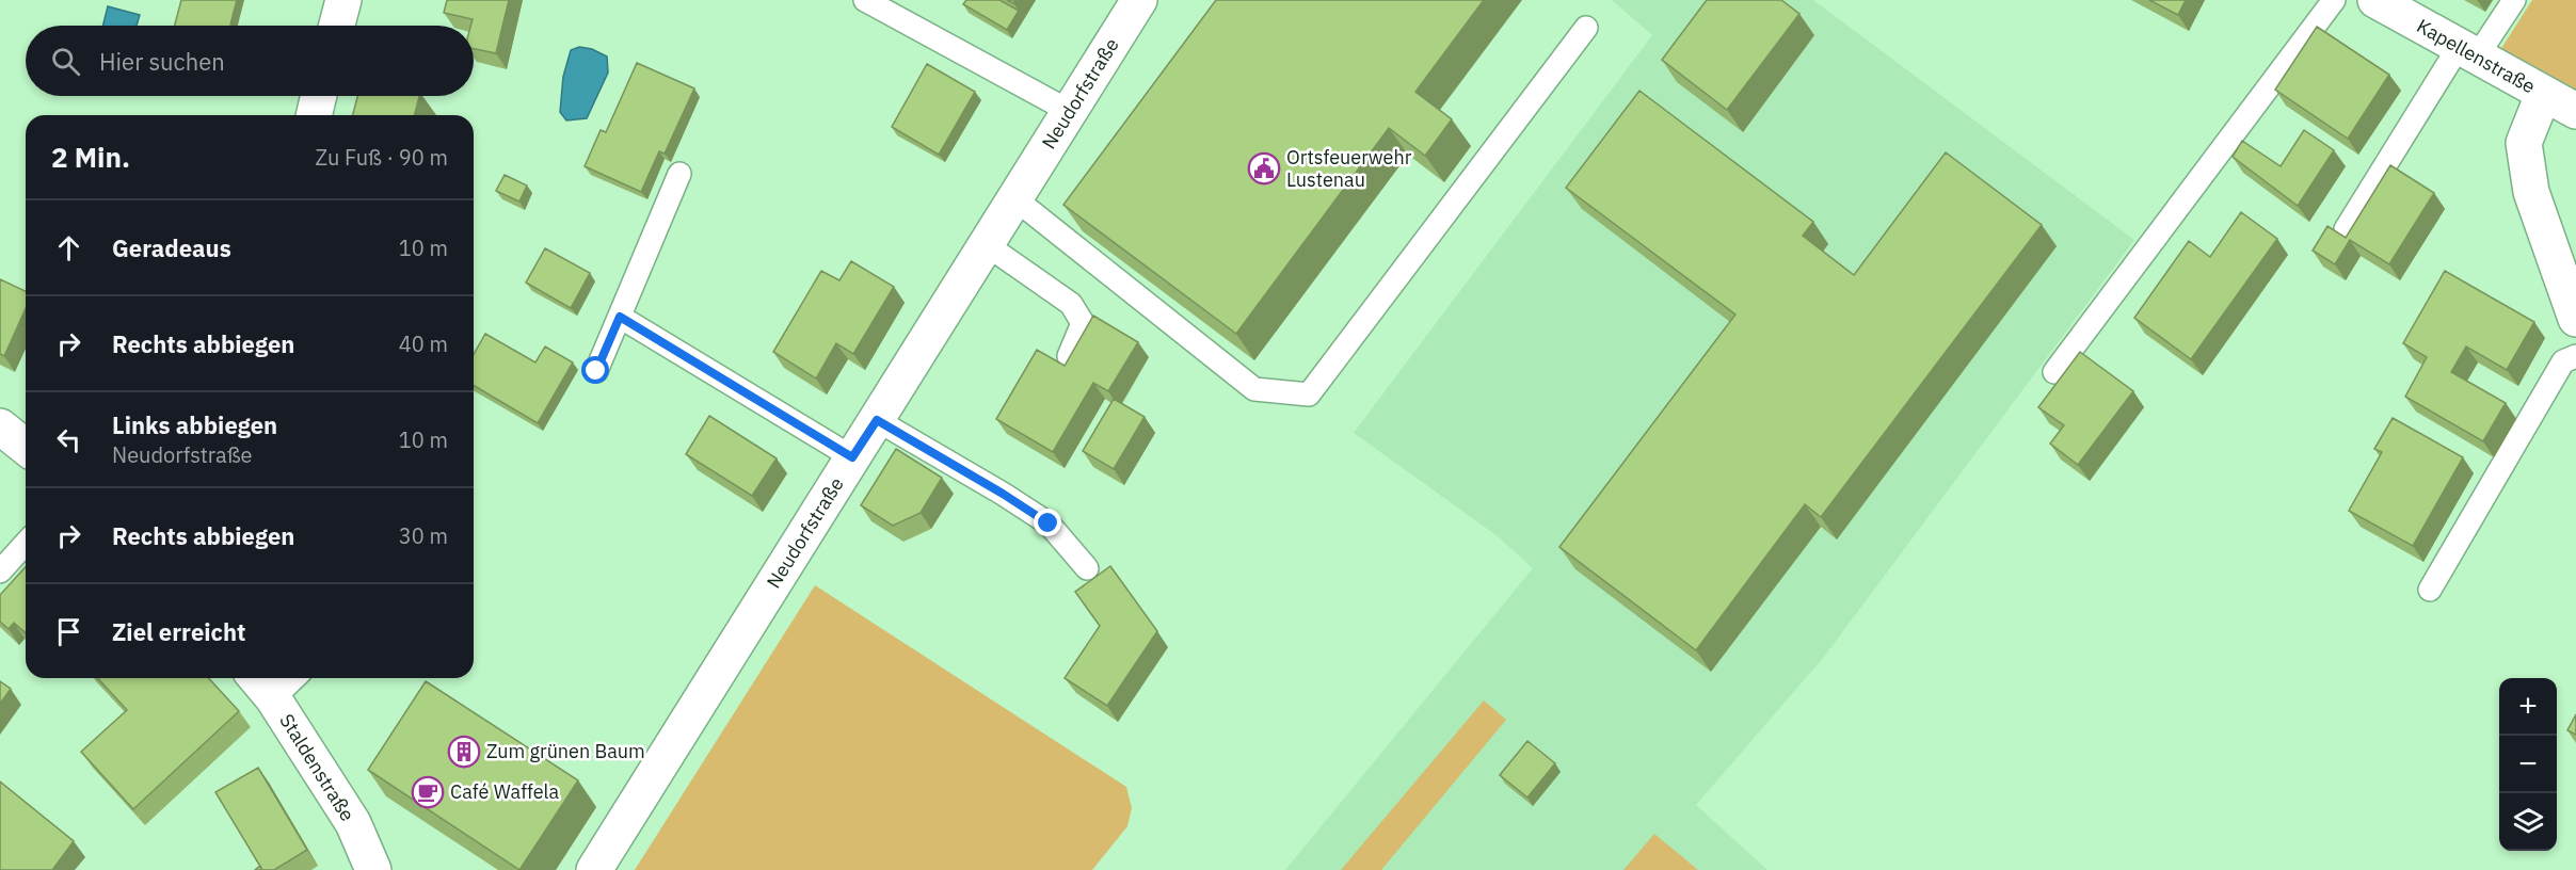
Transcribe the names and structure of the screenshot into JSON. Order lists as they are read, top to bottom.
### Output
{
  "streets": {
    "street": ["Kapellenstraße", "Neudorfstraße", "Staldenstraße"]
  },
  "places": {
    "public building": ["Ortsfeuerwehr Lustenau"],
    "building": ["Zum grünen Baum"],
    "cafe": ["Café Waffela"]
  },
  "page": {
    "search": "Hier suchen",
    "heading": ["2 Min.", "Zu Fuß · 90 m"],
    "list": [
      ["Geradeaus", "10 m"],
      ["Rechts abbiegen", "40 m"],
      ["Links abbiegen", "Neudorfstraße", "10 m"],
      ["Rechts abbiegen", "30 m"],
      "Ziel erreicht"
    ],
    "map_buttons": ["+", "−"]
  }
}
